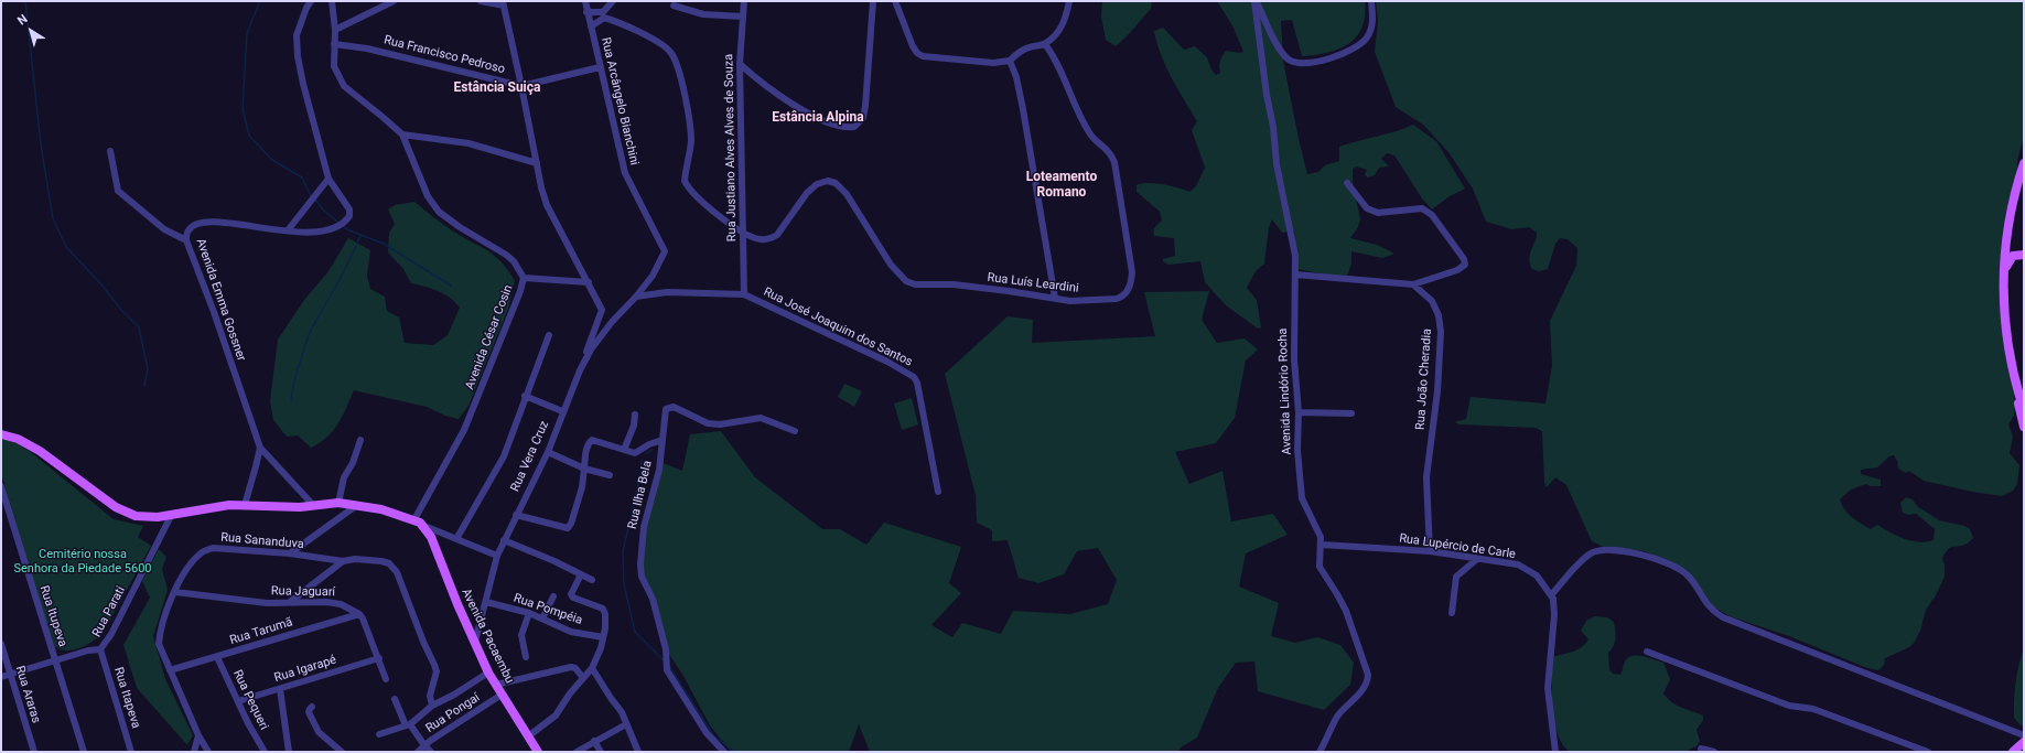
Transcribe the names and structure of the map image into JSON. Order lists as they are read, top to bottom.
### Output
{
  "streets": {
    "main road": ["Avenida Pacaembu"],
    "street": [
      "Rua Francisco Pedroso",
      "Rua Arcângelo Bianchini",
      "Rua Justiano Alves Alves de Souza",
      "Rua Luís Leardini",
      "Avenida Emma Gossner",
      "Rua José Joaquim dos Santos",
      "Avenida César Cosin",
      "Rua João Cheradia",
      "Avenida Lindório Rocha",
      "Rua Vera Cruz",
      "Rua Ilha Bela",
      "Rua Sananduva",
      "Rua Lupércio de Carle",
      "Rua Jaguarí",
      "Rua Pompéia",
      "Rua Parati",
      "Rua Itupeva",
      "Rua Tarumã",
      "Rua Igarapé",
      "Rua Araras",
      "Rua Itapeva",
      "Rua Pequeri",
      "Rua Pongaí"
    ]
  },
  "crossings": [
    ["Rua Francisco Pedroso", "Rua Arcângelo Bianchini"],
    ["Rua Francisco Pedroso", "Avenida César Cosin"],
    ["Rua Arcângelo Bianchini", "Rua José Joaquim dos Santos"],
    ["Rua Arcângelo Bianchini", "Rua Vera Cruz"],
    ["Rua Justiano Alves Alves de Souza", "Rua Luís Leardini"],
    ["Rua Justiano Alves Alves de Souza", "Rua José Joaquim dos Santos"],
    ["Rua José Joaquim dos Santos", "Rua Vera Cruz"],
    ["Rua João Cheradia", "Rua Lupércio de Carle"],
    ["Avenida Lindório Rocha", "Rua Lupércio de Carle"],
    ["Rua Vera Cruz", "Rua Pompéia"],
    ["Rua Vera Cruz", "Avenida Pacaembu"],
    ["Rua Sananduva", "Rua Jaguarí"],
    ["Rua Sananduva", "Rua Tarumã"],
    ["Rua Jaguarí", "Rua Tarumã"],
    ["Rua Parati", "Rua Itupeva"],
    ["Rua Parati", "Rua Araras"],
    ["Rua Parati", "Rua Itapeva"],
    ["Rua Tarumã", "Rua Pequeri"],
    ["Avenida Pacaembu", "Rua Pongaí"],
    ["Rua Igarapé", "Rua Pequeri"]
  ],
  "districts": ["Estância Suiça", "Estância Alpina", "Loteamento Romano"],
  "parks": ["Cemitério nossa Senhora da Piedade 5600"],
  "north": "top left"
}
